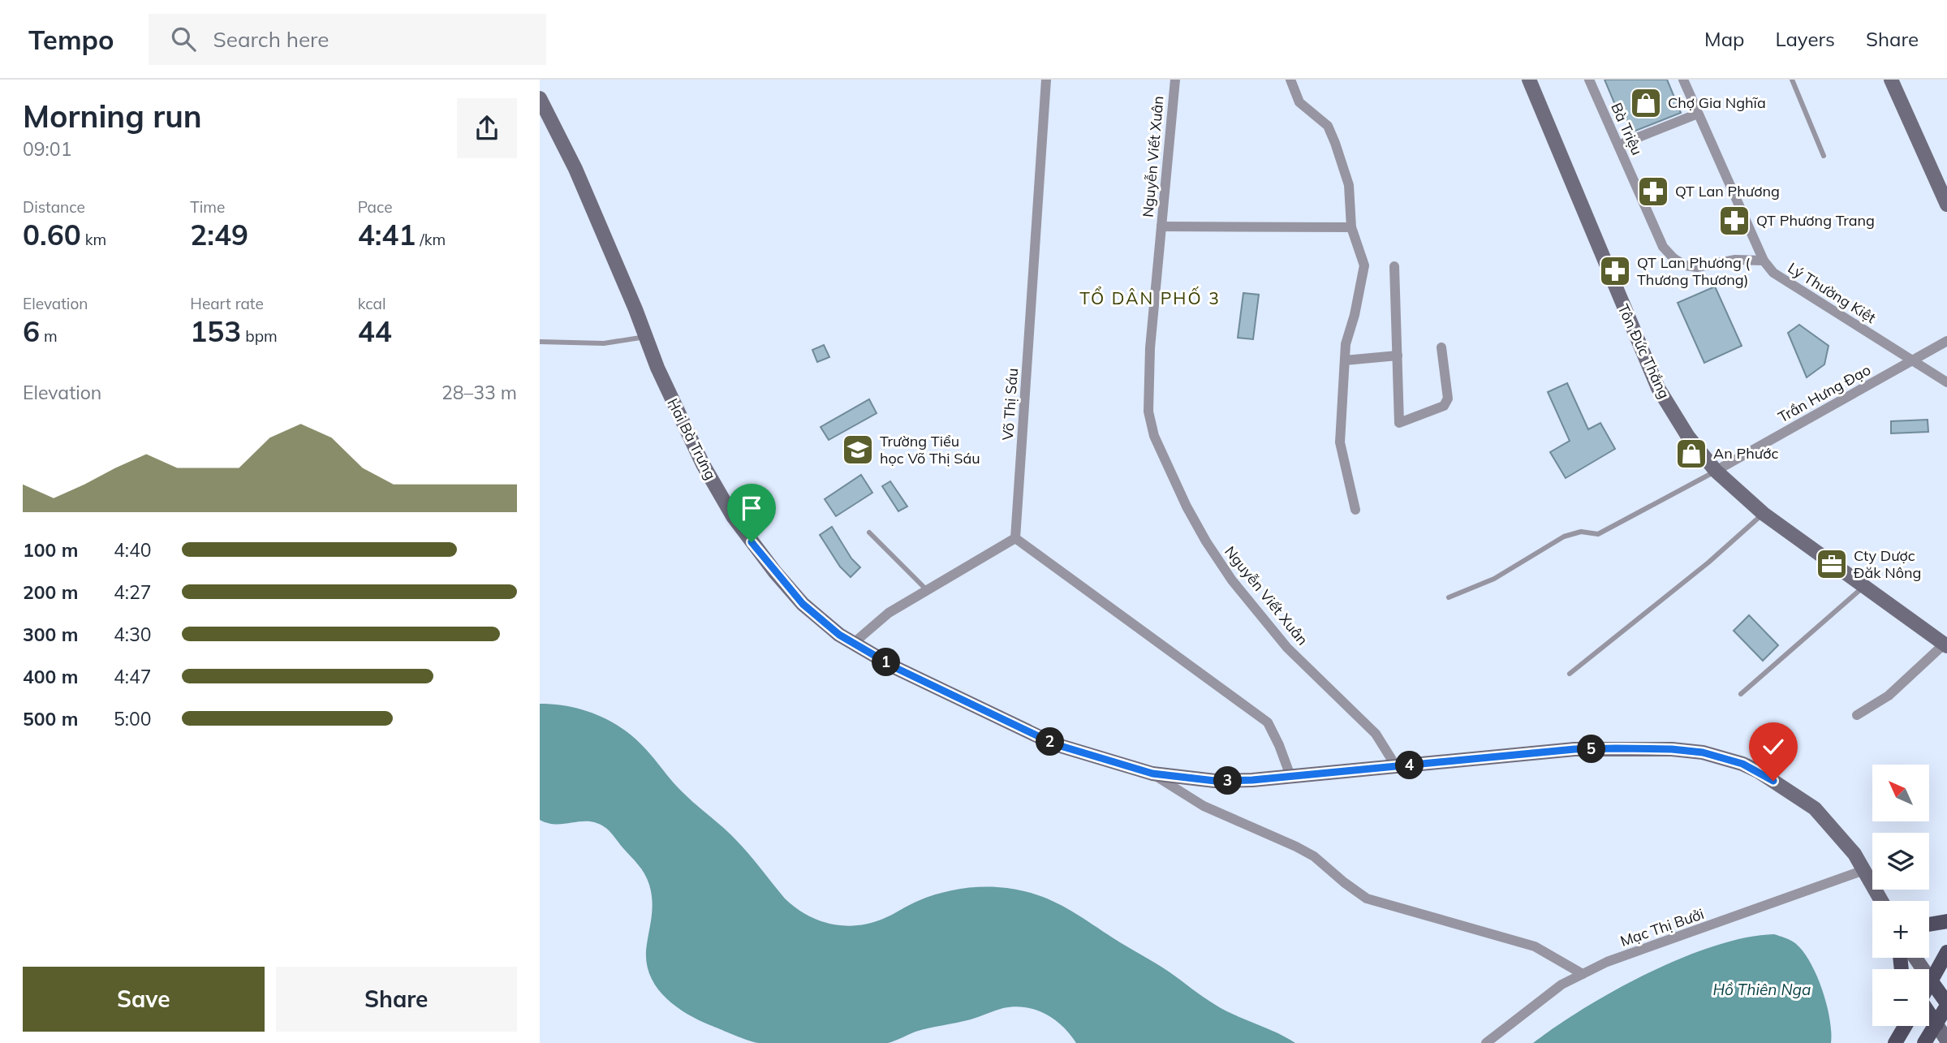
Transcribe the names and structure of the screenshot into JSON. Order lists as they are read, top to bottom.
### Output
{
  "streets": {
    "street": [
      "Bà Triệu",
      "Nguyễn Viết Xuân",
      "Lý Thường Kiệt",
      "Tôn Đức Thắng",
      "Trần Hưng Đạo",
      "Võ Thị Sáu",
      "Hai Bà Trưng",
      "Mạc Thị Bưởi"
    ]
  },
  "crossings": [
    ["Bà Triệu", "Lý Thường Kiệt"],
    ["Nguyễn Viết Xuân", "Hai Bà Trưng"],
    ["Lý Thường Kiệt", "Trần Hưng Đạo"],
    ["Tôn Đức Thắng", "Trần Hưng Đạo"],
    ["Hai Bà Trưng", "Mạc Thị Bưởi"]
  ],
  "districts": ["TỔ DÂN PHỐ 3"],
  "water": ["Hồ Thiên Nga"],
  "places": {
    "shop": ["Chợ Gia Nghĩa", "An Phước"],
    "pharmacy": ["QT Lan Phương", "QT Phương Trang", "QT Lan Phương ( Thương Thương)"],
    "school or university": ["Trường Tiểu học Võ Thị Sáu"],
    "office": ["Cty Dược Đăk Nông"]
  },
  "north": "top left",
  "page": {
    "header": "Tempo",
    "search": "Search here",
    "nav": ["Map", "Layers", "Share"],
    "heading": ["Morning run", "09:01"],
    "stats": [
      ["Distance", "0.60 km"],
      ["Time", "2:49"],
      ["Pace", "4:41 /km"],
      ["Elevation", "6 m"],
      ["Heart rate", "153 bpm"],
      ["kcal", "44"]
    ],
    "chart": ["Elevation", "28–33 m"],
    "list": [
      {
        "name": "100 m",
        "note": "4:40"
      },
      {
        "name": "200 m",
        "note": "4:27"
      },
      {
        "name": "300 m",
        "note": "4:30"
      },
      {
        "name": "400 m",
        "note": "4:47"
      },
      {
        "name": "500 m",
        "note": "5:00"
      }
    ],
    "pins": [
      "1",
      "2",
      "5",
      "4",
      "3"
    ],
    "map_buttons": ["+", "−"],
    "buttons": ["Save", "Share"]
  }
}
